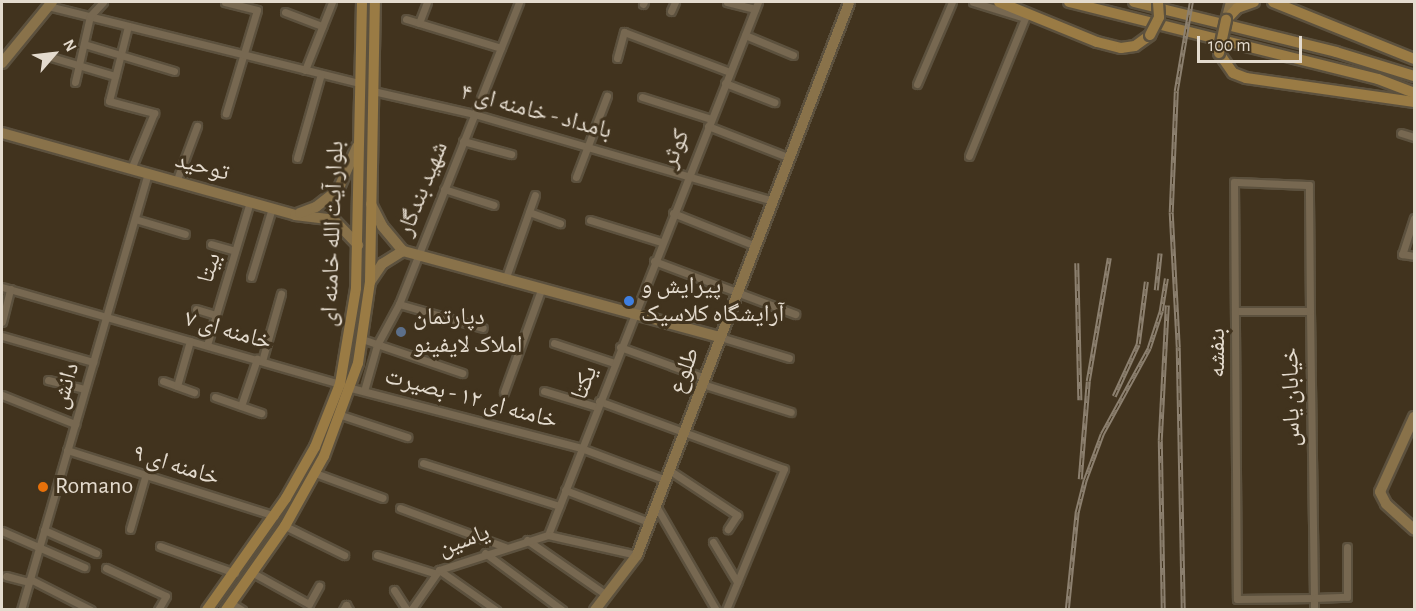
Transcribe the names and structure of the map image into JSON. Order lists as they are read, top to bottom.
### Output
{
  "streets": {
    "main road": ["بلوار آیت الله خامنه ای"],
    "street": [
      "بامداد - خامنه ای ۴",
      "کوثر",
      "توحید",
      "شهید بندگار",
      "بیتا",
      "خامنه ای ۷",
      "بنفشه",
      "طلوع",
      "یکتا",
      "دانش",
      "خیابان یاس",
      "خامنه ای ۱۲ - بصیرت",
      "خامنه ای ۹",
      "یاسین"
    ]
  },
  "crossings": [
    ["بامداد - خامنه ای ۴", "کوثر"],
    ["بامداد - خامنه ای ۴", "شهید بندگار"],
    ["بامداد - خامنه ای ۴", "بلوار آیت الله خامنه ای"],
    ["بامداد - خامنه ای ۴", "طلوع"],
    ["کوثر", "یکتا"],
    ["توحید", "بلوار آیت الله خامنه ای"],
    ["توحید", "بیتا"],
    ["توحید", "دانش"],
    ["شهید بندگار", "خامنه ای ۱۲ - بصیرت"],
    ["بلوار آیت الله خامنه ای", "خامنه ای ۷"],
    ["بلوار آیت الله خامنه ای", "خامنه ای ۱۲ - بصیرت"],
    ["بلوار آیت الله خامنه ای", "خامنه ای ۹"],
    ["بیتا", "خامنه ای ۷"],
    ["خامنه ای ۷", "دانش"],
    ["بنفشه", "خیابان یاس"],
    ["طلوع", "خامنه ای ۱۲ - بصیرت"],
    ["یکتا", "خامنه ای ۱۲ - بصیرت"],
    ["یکتا", "یاسین"],
    ["دانش", "خامنه ای ۹"]
  ],
  "places": ["پیرایش و آرایشگاه کلاسیک", "دپارتمان املاک لایفینو", "Romano"],
  "scale_bar": "100 m",
  "north": "top right"
}
